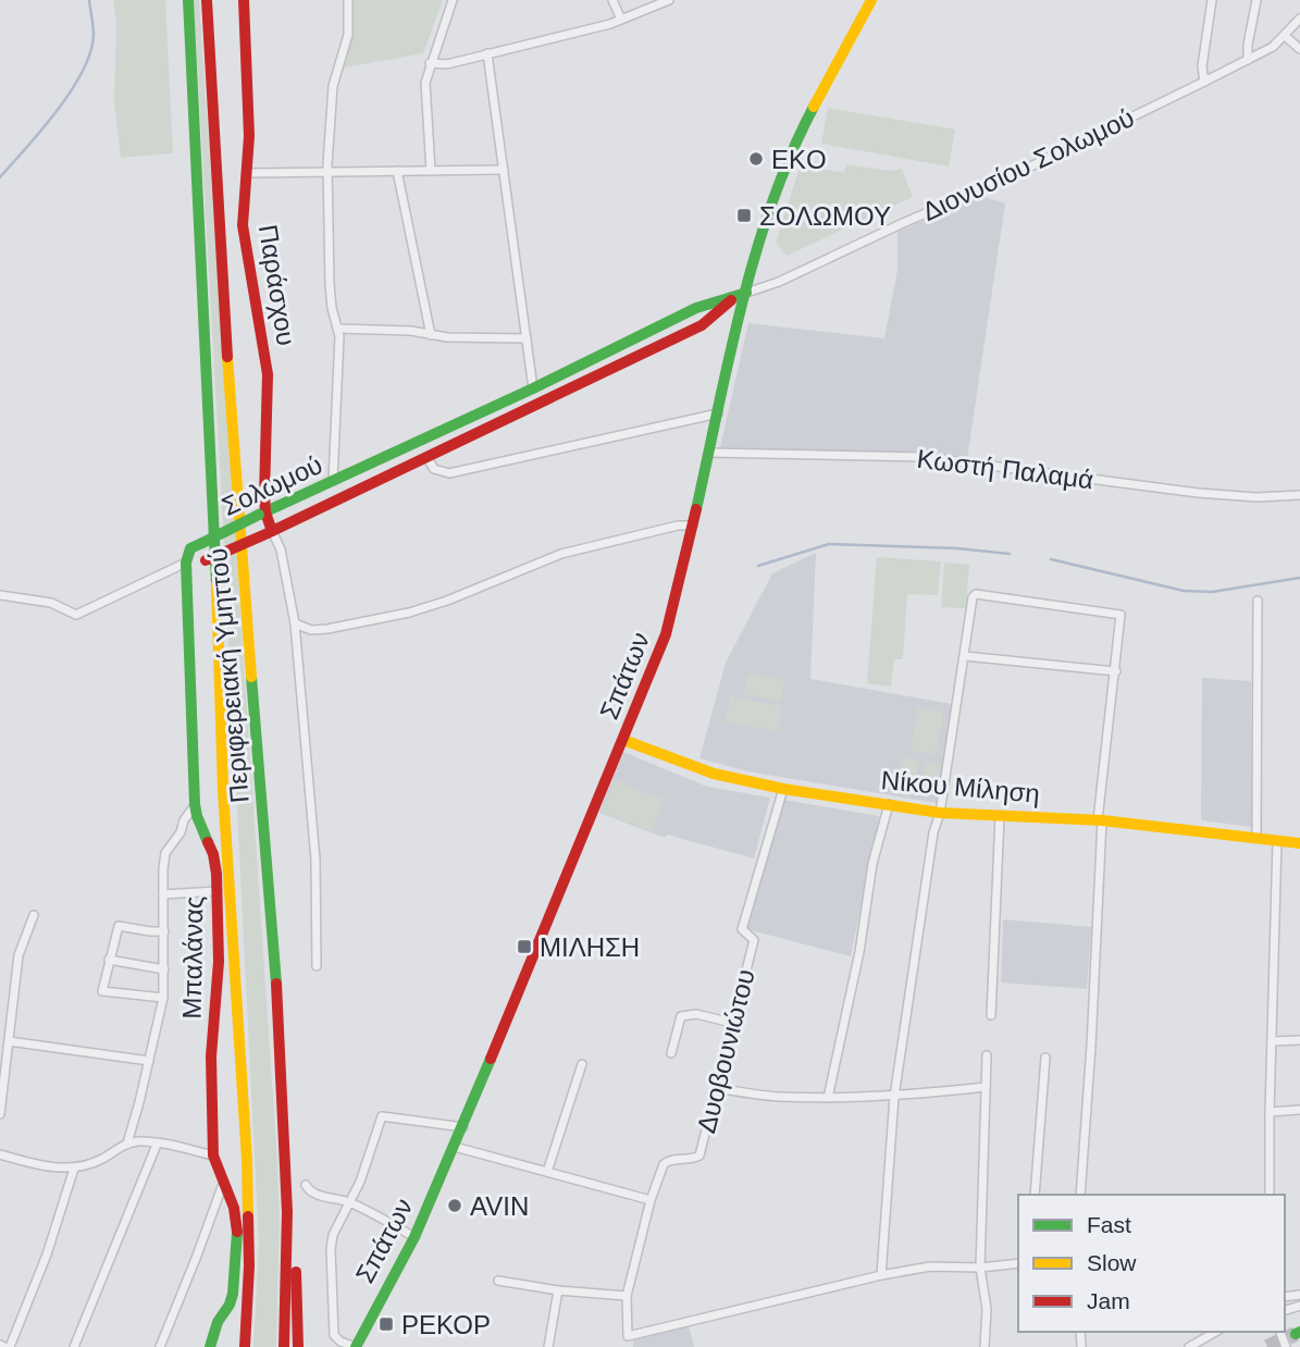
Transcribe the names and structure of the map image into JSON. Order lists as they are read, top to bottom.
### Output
{
  "streets": {
    "main road": [
      "Παράσχου",
      "Σολωμού",
      "Περιφερειακή Υμηττού",
      "Σπάτων",
      "Νίκου Μίληση",
      "Μπαλάνας"
    ],
    "street": ["Διονυσίου Σολωμού", "Κωστή Παλαμά", "Δυοβουνιώτου"]
  },
  "crossings": [
    ["Διονυσίου Σολωμού", "Σολωμού"],
    ["Διονυσίου Σολωμού", "Σπάτων"],
    ["Παράσχου", "Σολωμού"],
    ["Κωστή Παλαμά", "Σπάτων"],
    ["Σολωμού", "Σπάτων"],
    ["Σολωμού", "Μπαλάνας"],
    ["Σπάτων", "Νίκου Μίληση"],
    ["Νίκου Μίληση", "Δυοβουνιώτου"]
  ],
  "places": {
    "other": ["EKO", "AVIN"],
    "transit": ["ΣΟΛΩΜΟΥ", "ΜΙΛΗΣΗ", "ΡΕΚΟΡ"]
  },
  "legend": ["Fast", "Slow", "Jam"]
}
